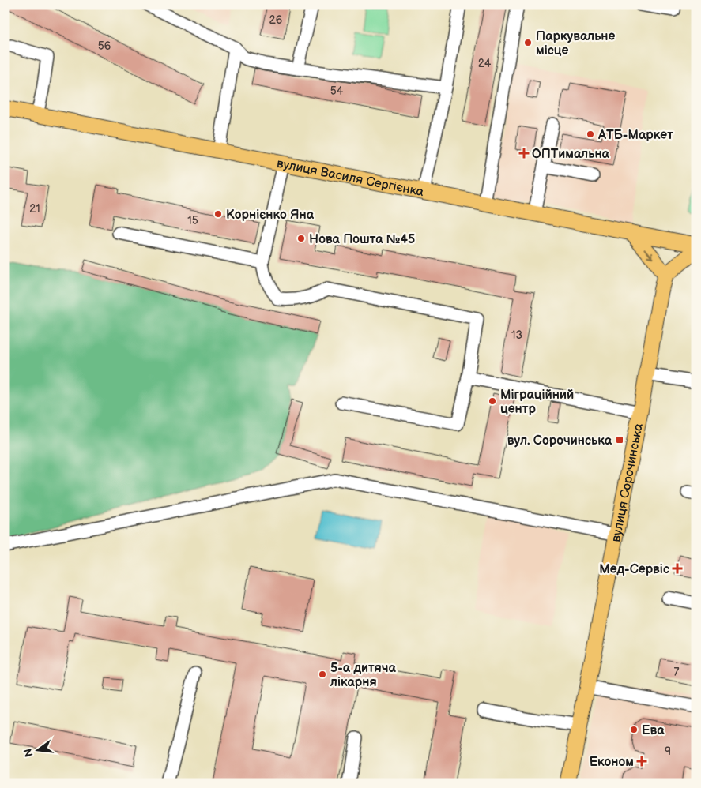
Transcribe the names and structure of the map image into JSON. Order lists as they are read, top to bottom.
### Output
{
  "streets": {
    "main road": ["вулиця Василя Сергієнка", "вулиця Сорочинська"]
  },
  "places": {
    "other": [
      "Паркувальне місце",
      "АТБ-Маркет",
      "Корнієнко Яна",
      "Нова Пошта №45",
      "Міграційний центр",
      "5-а дитяча лікарня",
      "Ева"
    ],
    "health": ["ОПТимальна", "Мед-Сервіс", "Економ"],
    "transit": ["вул. Сорочинська"]
  },
  "house_numbers": [
    "26",
    "56",
    "24",
    "54",
    "21",
    "15",
    "13",
    "7",
    "9"
  ],
  "north": "left"
}
